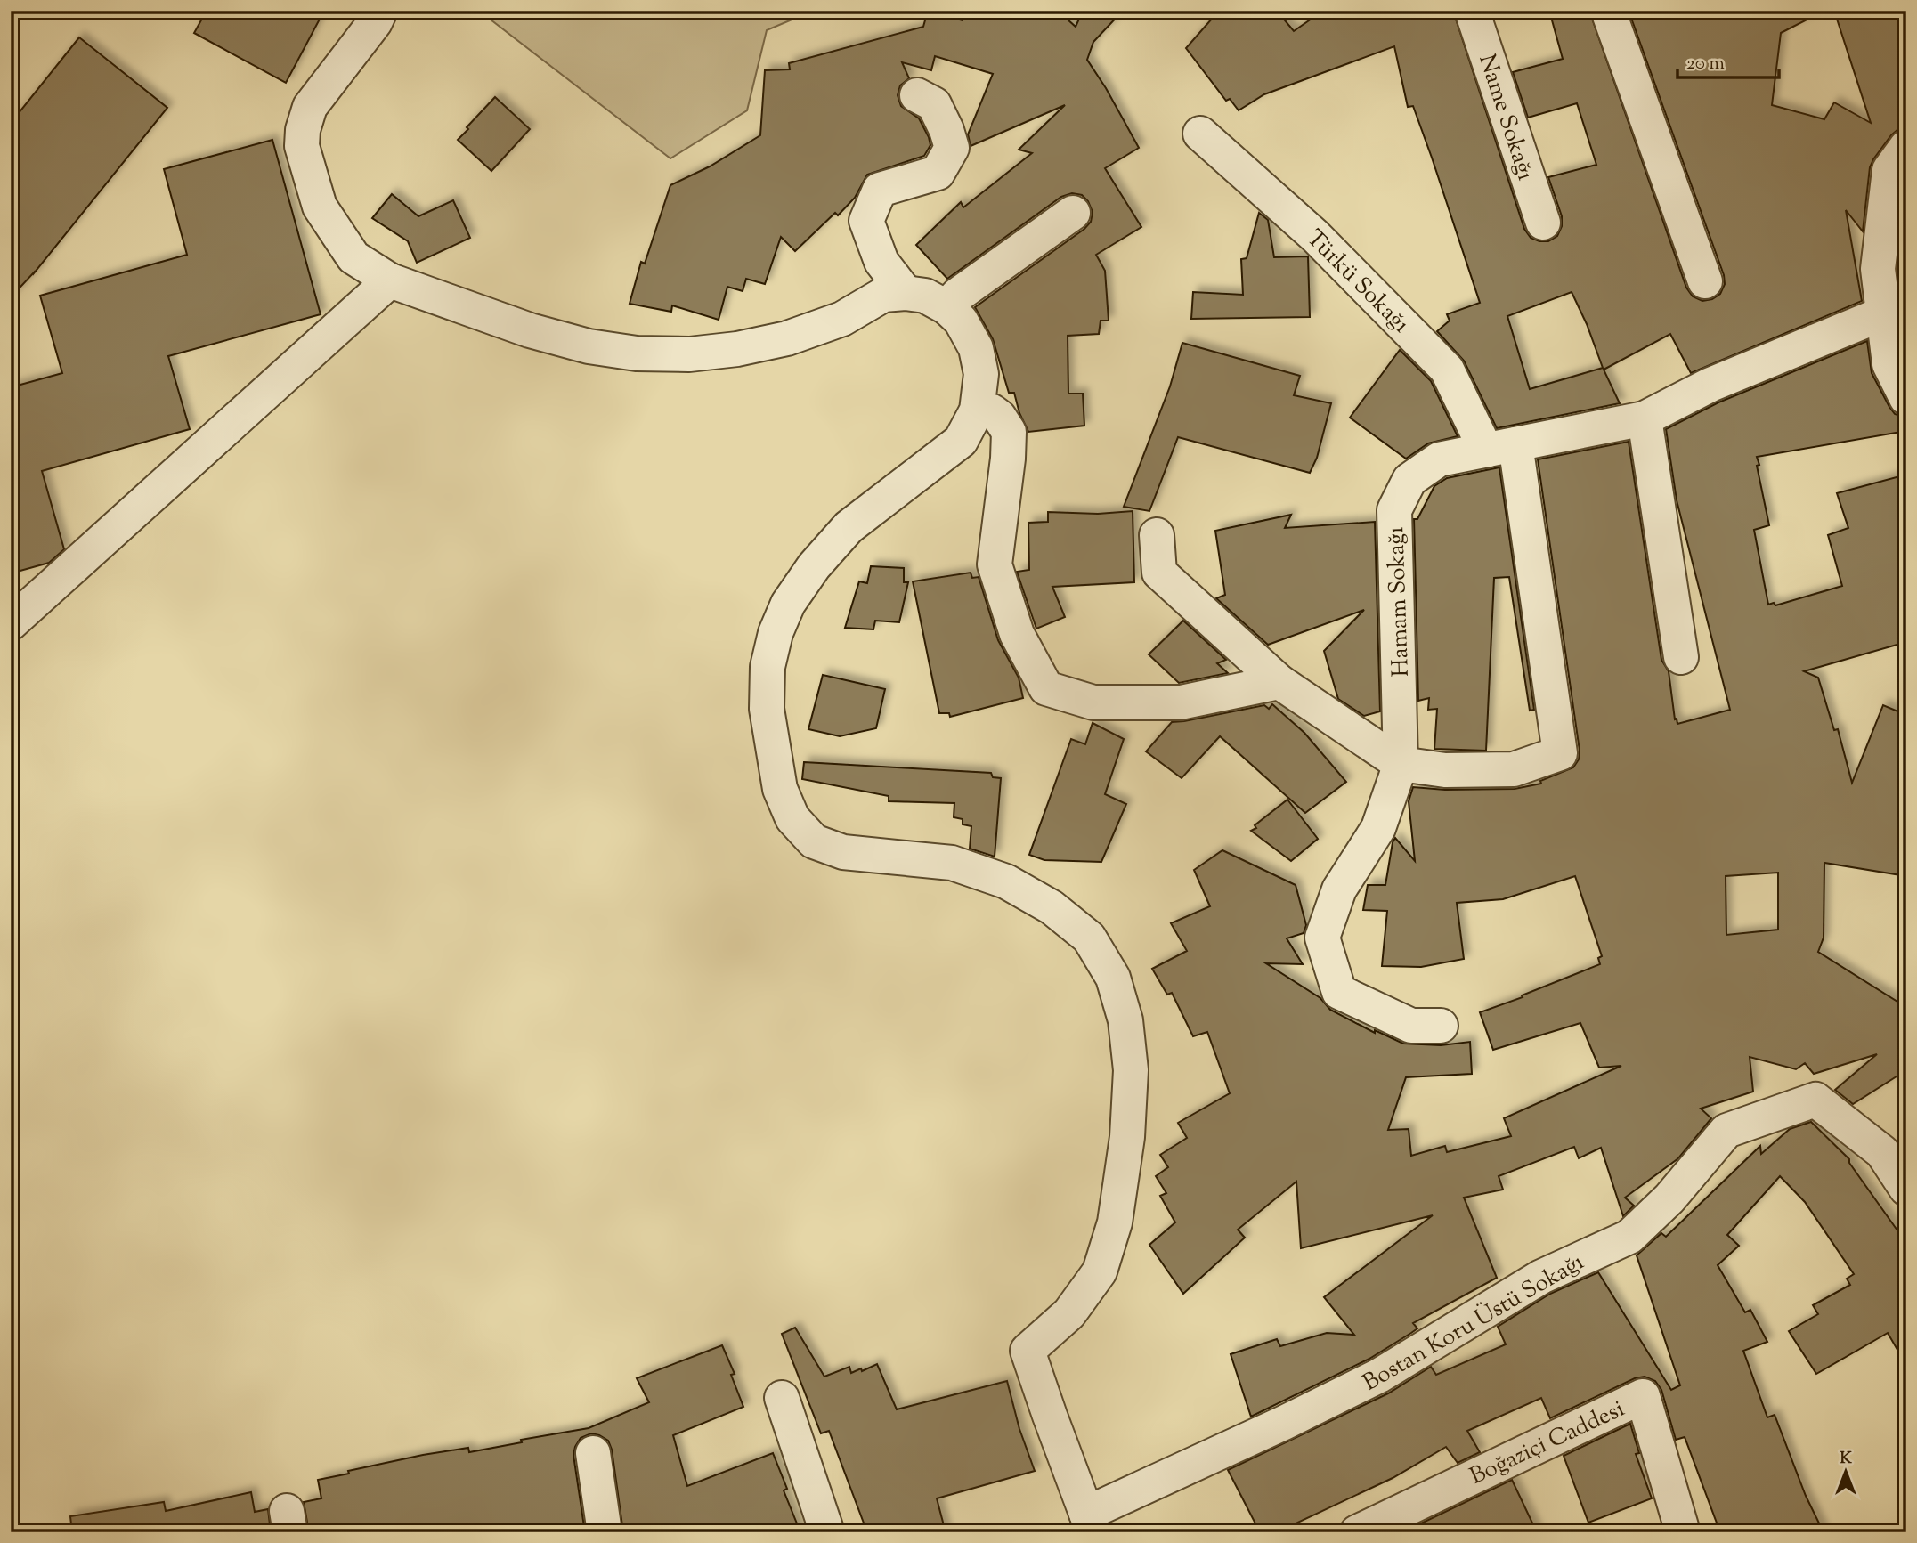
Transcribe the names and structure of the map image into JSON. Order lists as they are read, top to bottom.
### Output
{
  "streets": {
    "street": [
      "Name Sokağı",
      "Türkü Sokağı",
      "Hamam Sokağı",
      "Bostan Koru Üstü Sokağı",
      "Boğaziçi Caddesi"
    ]
  },
  "crossings": [
    ["Türkü Sokağı", "Hamam Sokağı"]
  ],
  "scale_bar": "20 m",
  "north": "top"
}
